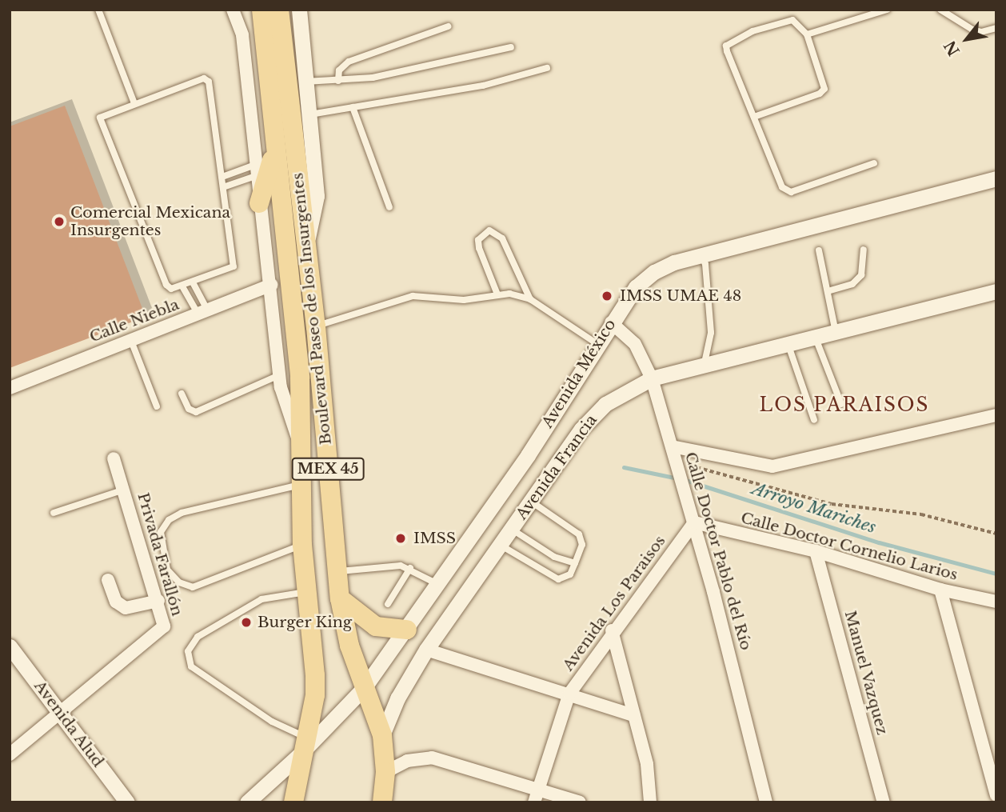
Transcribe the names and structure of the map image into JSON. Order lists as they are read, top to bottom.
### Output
{
  "streets": {
    "main road": ["Boulevard Paseo de los Insurgentes", "MEX 45"],
    "street": [
      "Calle Niebla",
      "Avenida México",
      "Avenida Francia",
      "Calle Doctor Cornelio Larios",
      "Calle Doctor Pablo del Río",
      "Privada Farallón",
      "Avenida Los Paraisos",
      "Manuel Vazquez",
      "Avenida Alud"
    ]
  },
  "crossings": [
    ["Boulevard Paseo de los Insurgentes", "Avenida México"],
    ["Boulevard Paseo de los Insurgentes", "Avenida Francia"],
    ["Avenida México", "Calle Doctor Pablo del Río"],
    ["Avenida Francia", "Calle Doctor Pablo del Río"],
    ["Calle Doctor Cornelio Larios", "Calle Doctor Pablo del Río"],
    ["Calle Doctor Cornelio Larios", "Avenida Los Paraisos"],
    ["Calle Doctor Cornelio Larios", "Manuel Vazquez"],
    ["Calle Doctor Pablo del Río", "Avenida Los Paraisos"],
    ["Privada Farallón", "Avenida Alud"]
  ],
  "districts": ["LOS PARAISOS"],
  "water": ["Arroyo Mariches"],
  "places": [
    "Comercial Mexicana Insurgentes",
    "IMSS UMAE 48",
    "IMSS",
    "Burger King"
  ],
  "north": "bottom left"
}
